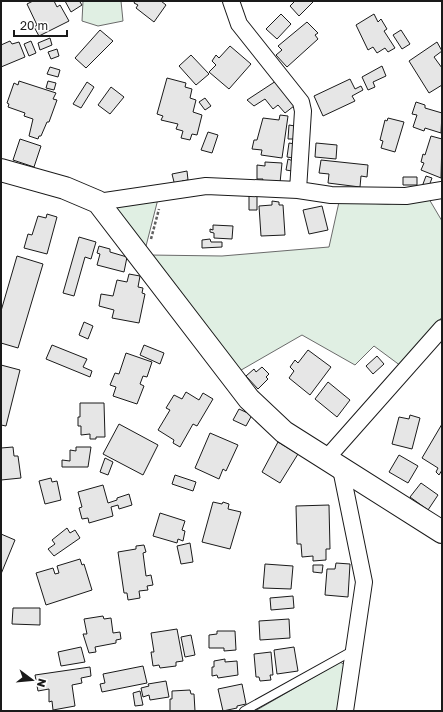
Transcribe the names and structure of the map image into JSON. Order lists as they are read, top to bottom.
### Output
{
  "scale_bar": "20 m",
  "north": "right"
}
